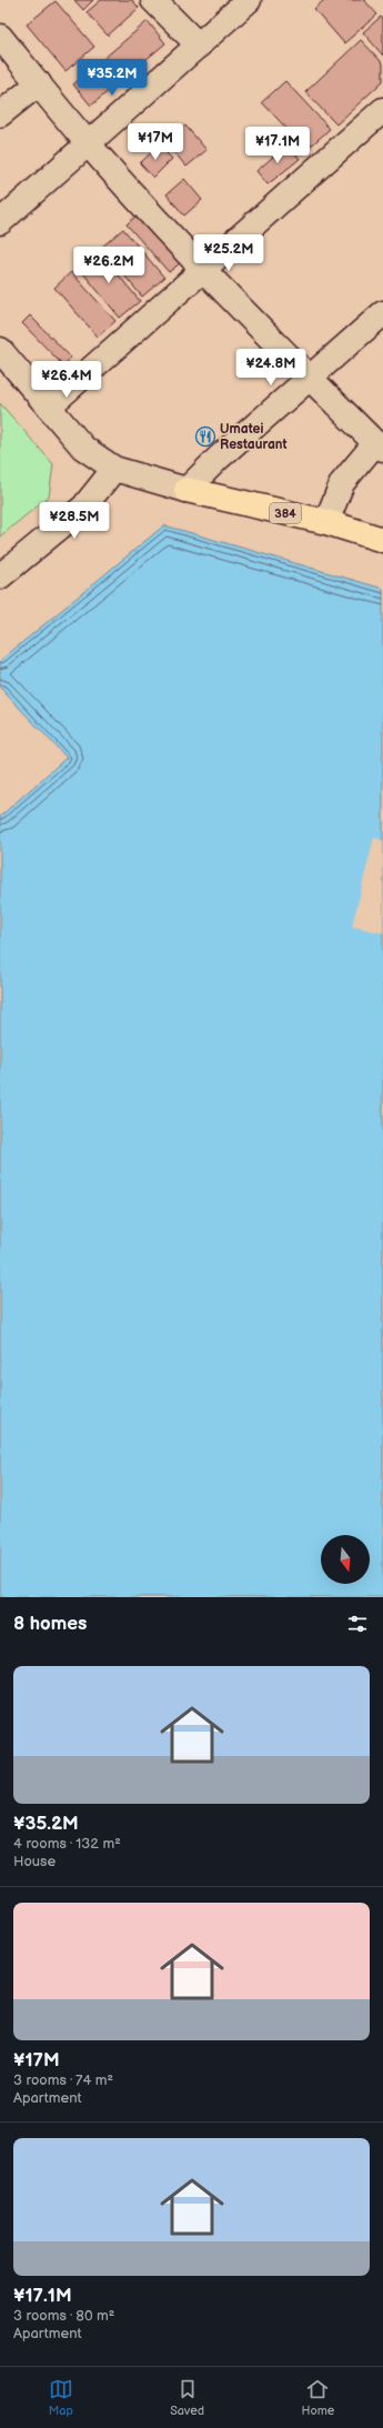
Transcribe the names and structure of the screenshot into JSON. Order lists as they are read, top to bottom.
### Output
{
  "streets": {
    "highway": ["384"]
  },
  "places": {
    "restaurant": ["Umatei Restaurant"]
  },
  "north": "bottom",
  "page": {
    "price": [
      "¥35.2M",
      "¥17M",
      "¥17.1M",
      "¥25.2M",
      "¥26.2M",
      "¥24.8M",
      "¥26.4M",
      "¥28.5M"
    ],
    "heading": "8 homes",
    "list": [
      {
        "name": "¥35.2M",
        "note": "4 rooms · 132 m² · House"
      },
      {
        "name": "¥17M",
        "note": "3 rooms · 74 m² · Apartment"
      },
      {
        "name": "¥17.1M",
        "note": "3 rooms · 80 m² · Apartment"
      }
    ],
    "tabs": ["Map", "Saved", "Home"]
  }
}
